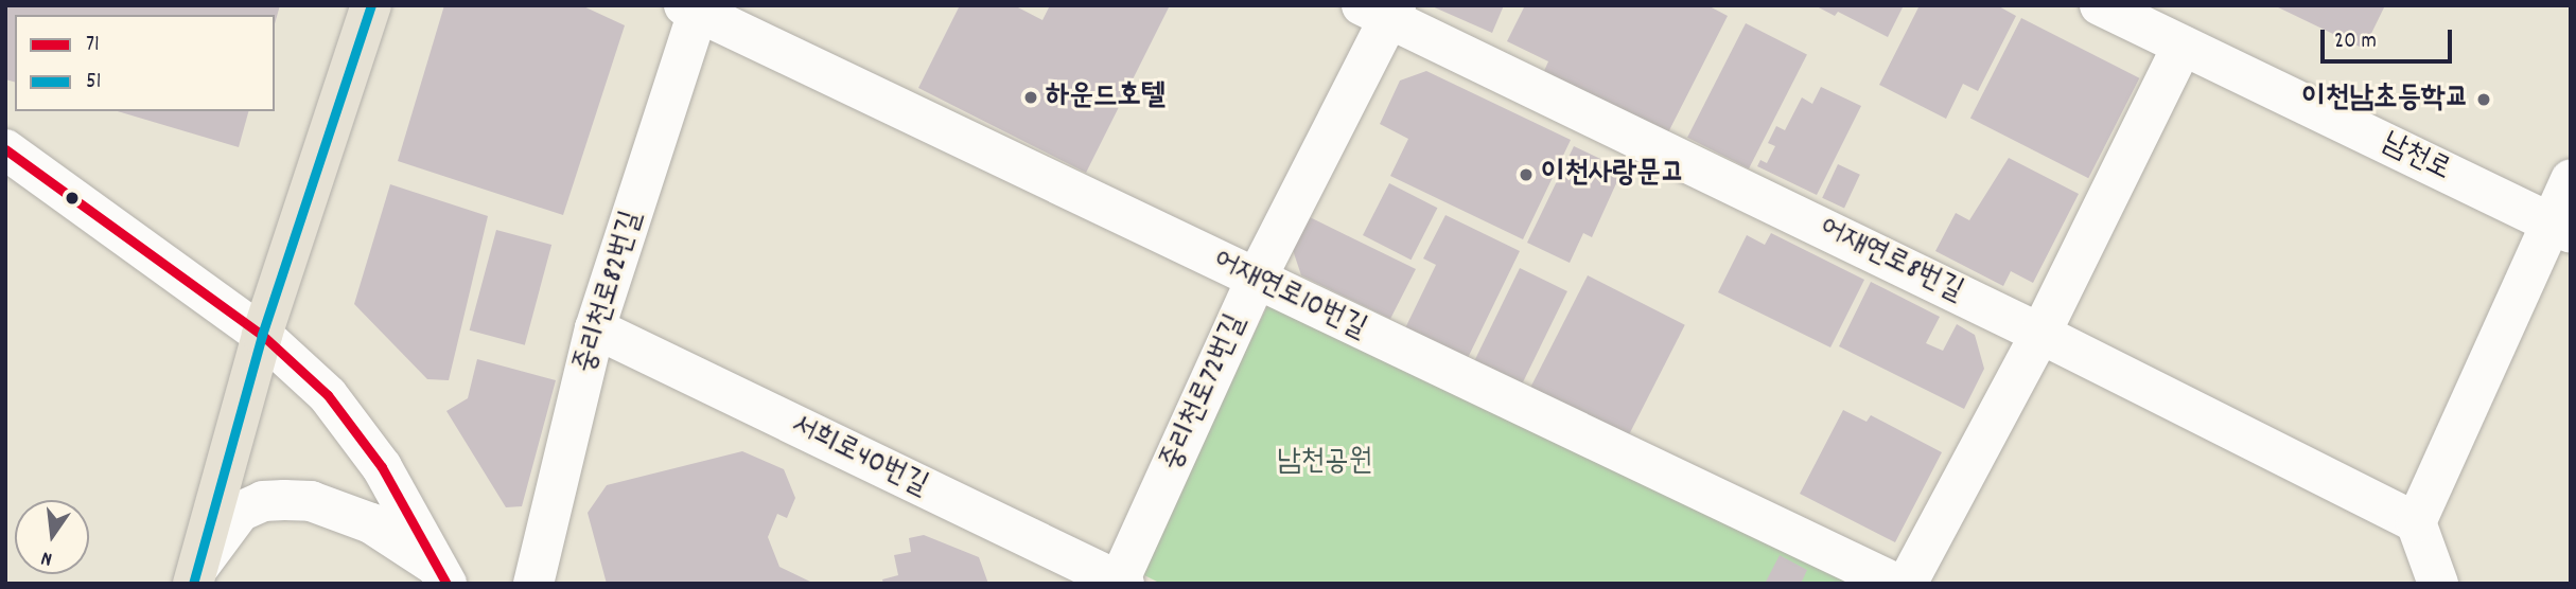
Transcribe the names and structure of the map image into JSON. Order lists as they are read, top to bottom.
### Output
{
  "streets": {
    "street": [
      "남천로",
      "어재연로8번길",
      "중리천로82번길",
      "어재연로10번길",
      "중리천로72번길",
      "서희로40번길"
    ]
  },
  "crossings": [
    ["어재연로8번길", "중리천로72번길"],
    ["중리천로82번길", "어재연로10번길"],
    ["중리천로82번길", "서희로40번길"],
    ["어재연로10번길", "중리천로72번길"],
    ["중리천로72번길", "서희로40번길"]
  ],
  "parks": ["남천공원"],
  "places": ["하운드호텔", "이천남초등학교", "이천사랑문고"],
  "lines": ["transit line 51", "transit line 71"],
  "legend": ["71", "51"],
  "scale_bar": "20 m",
  "north": "bottom"
}
